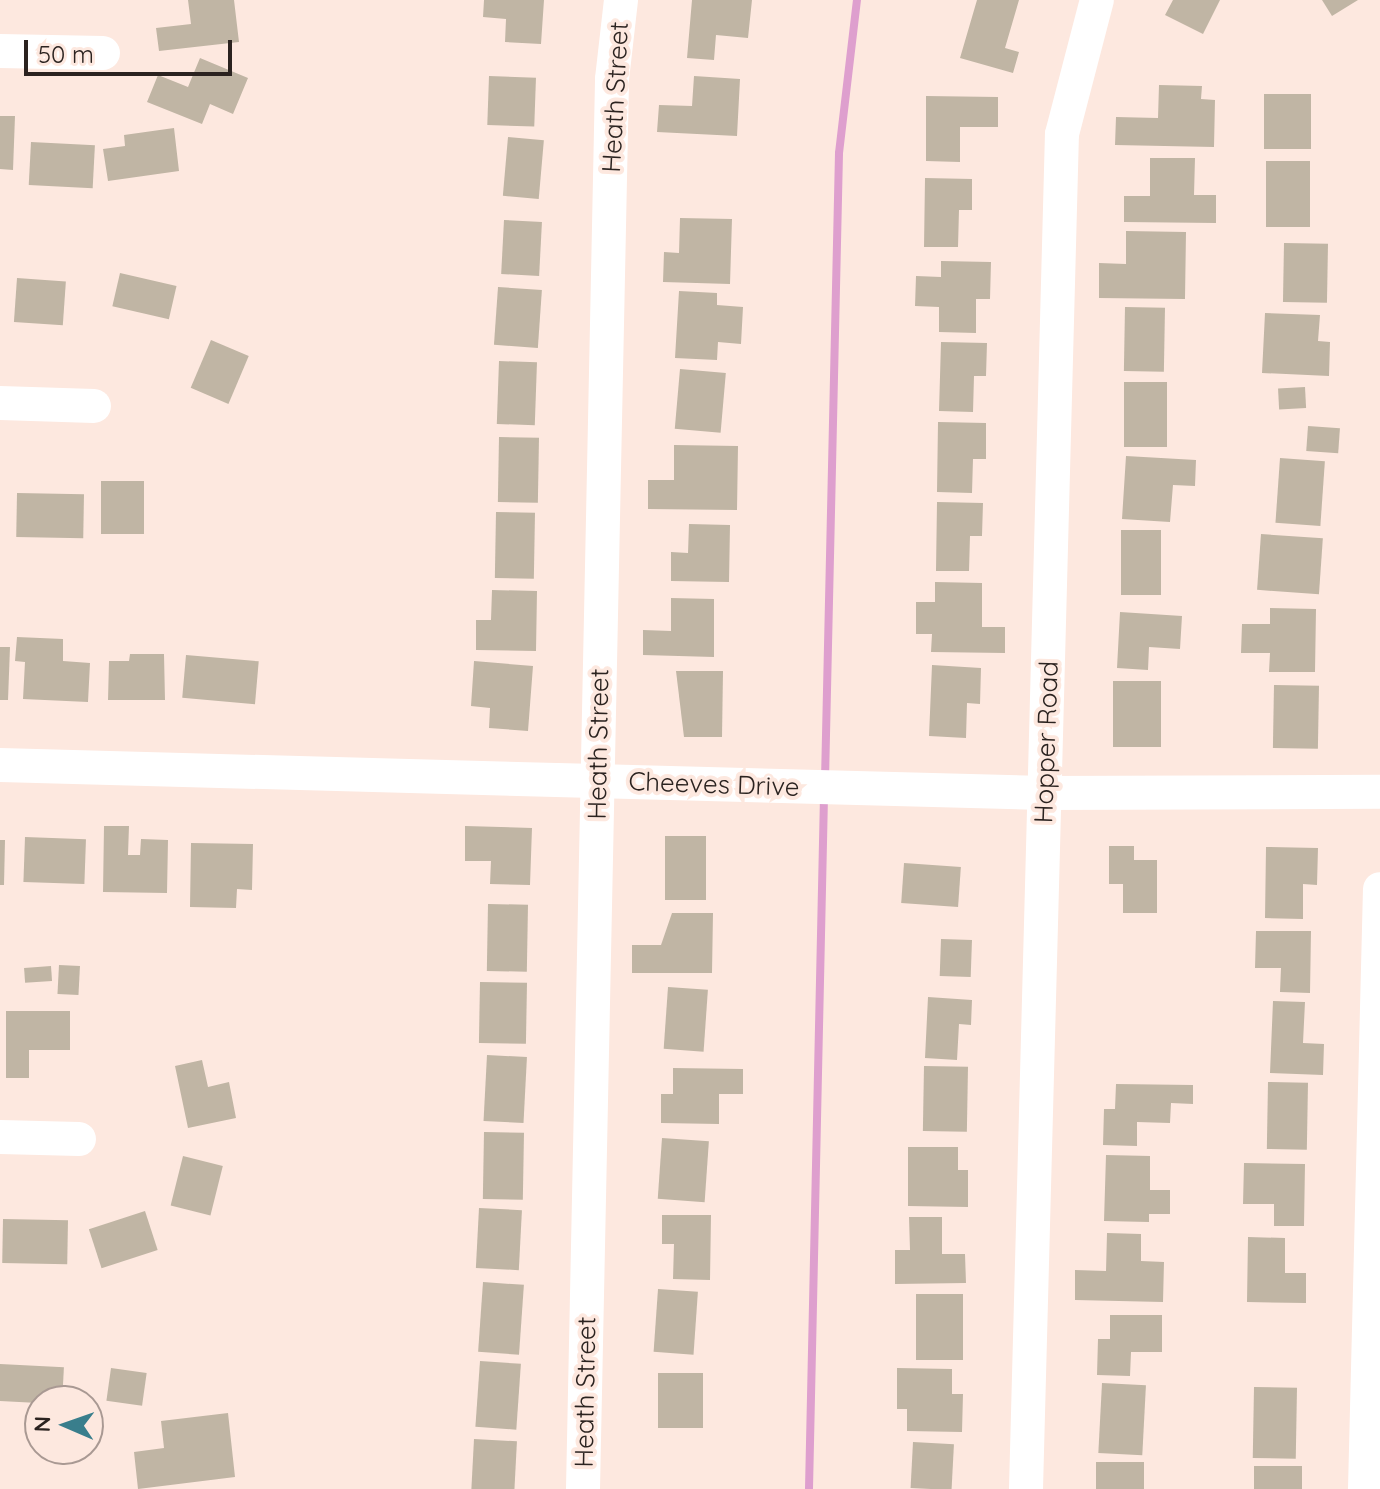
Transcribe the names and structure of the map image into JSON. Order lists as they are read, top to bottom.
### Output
{
  "streets": {
    "street": ["Heath Street", "Hopper Road", "Cheeves Drive"]
  },
  "crossings": [
    ["Heath Street", "Cheeves Drive"],
    ["Hopper Road", "Cheeves Drive"]
  ],
  "scale_bar": "50 m",
  "north": "left"
}
